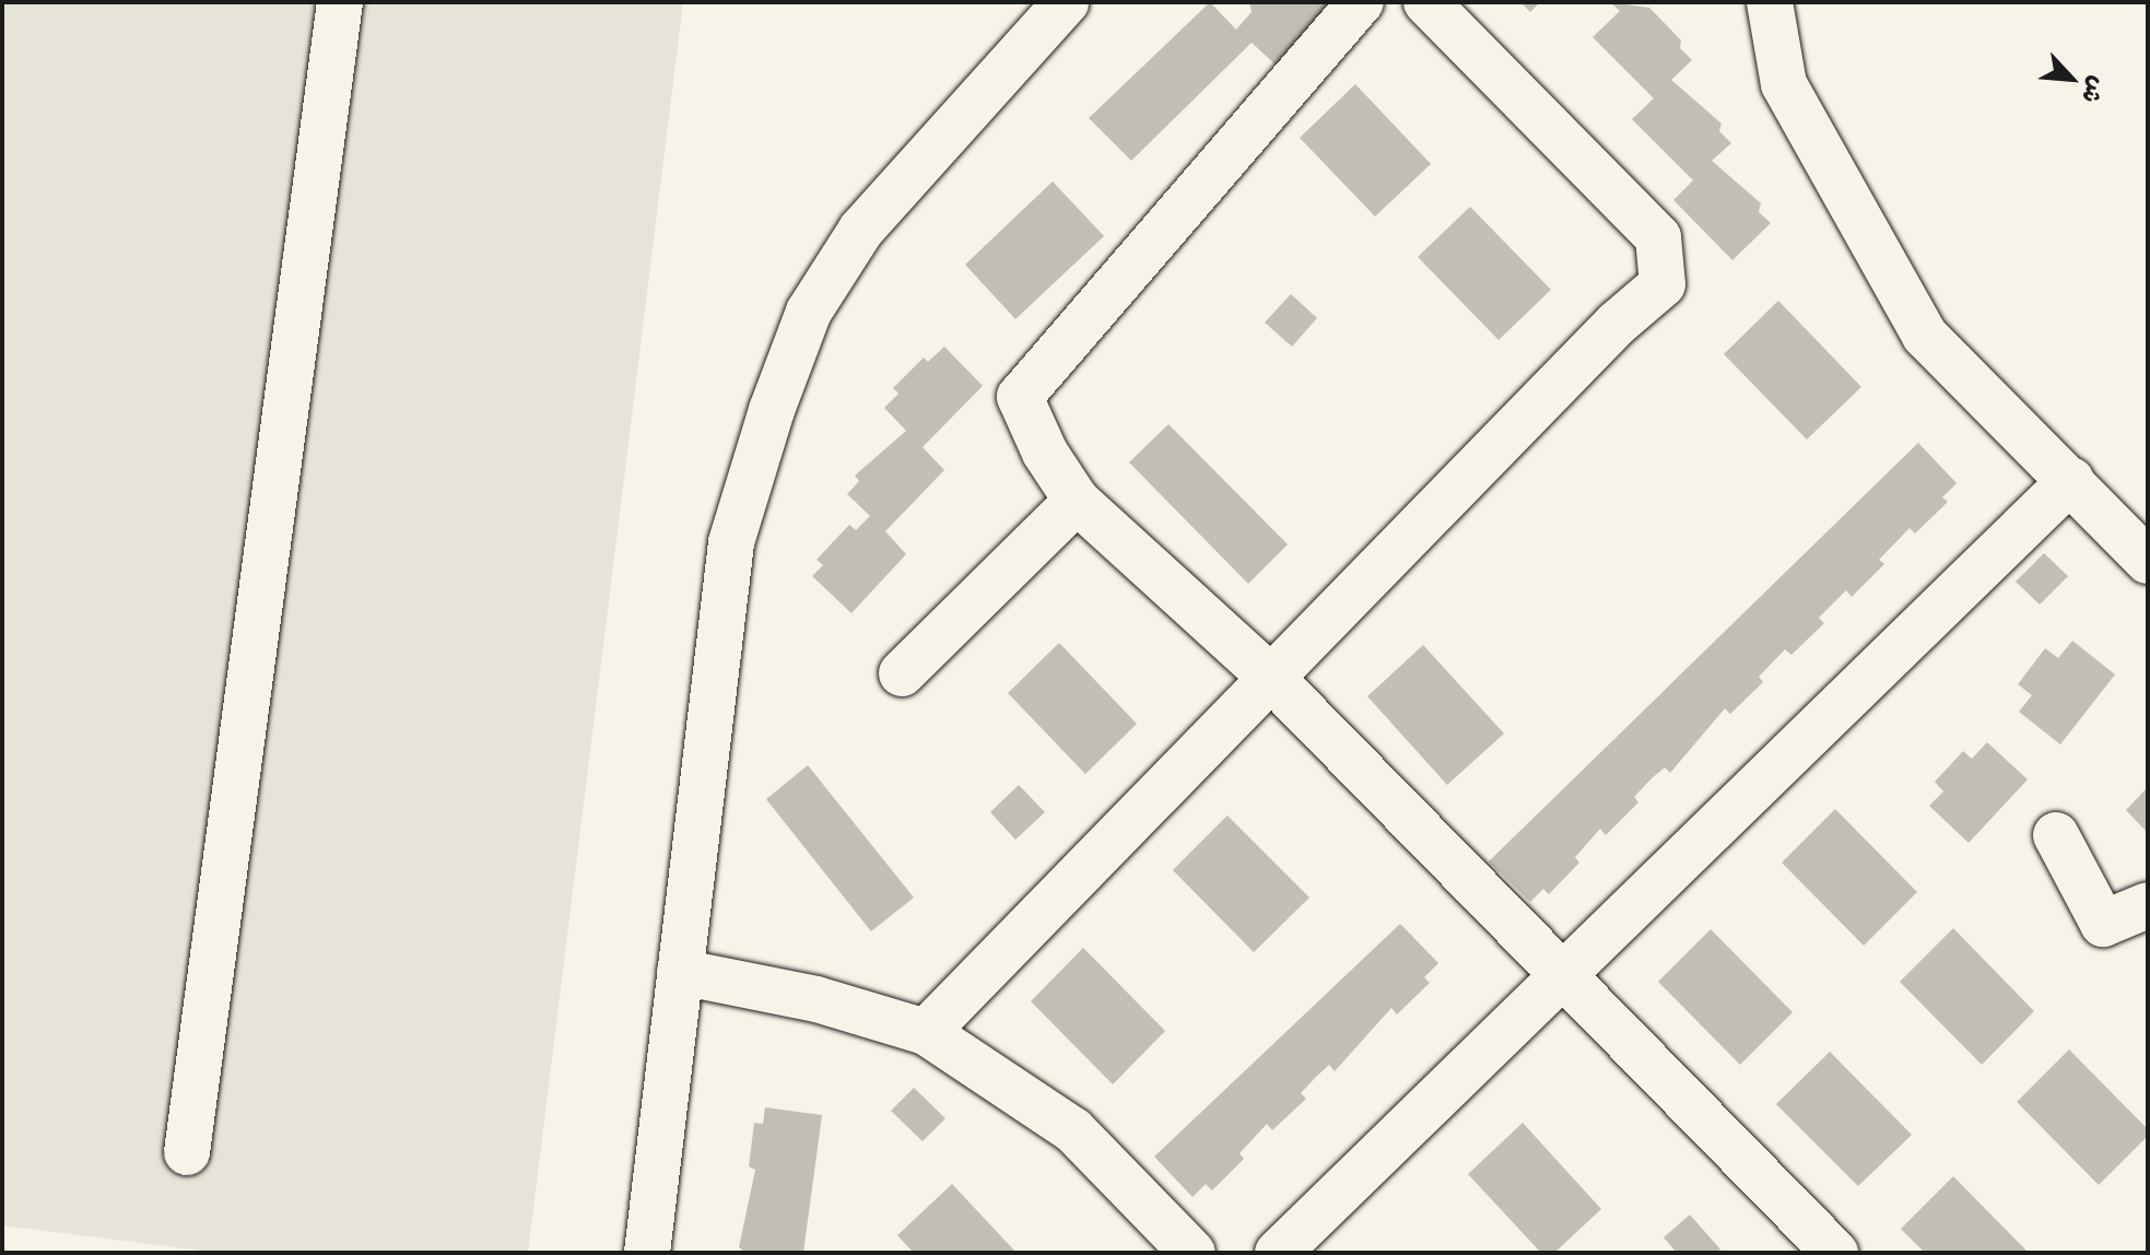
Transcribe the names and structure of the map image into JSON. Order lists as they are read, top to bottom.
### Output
{
  "north": "bottom right"
}
